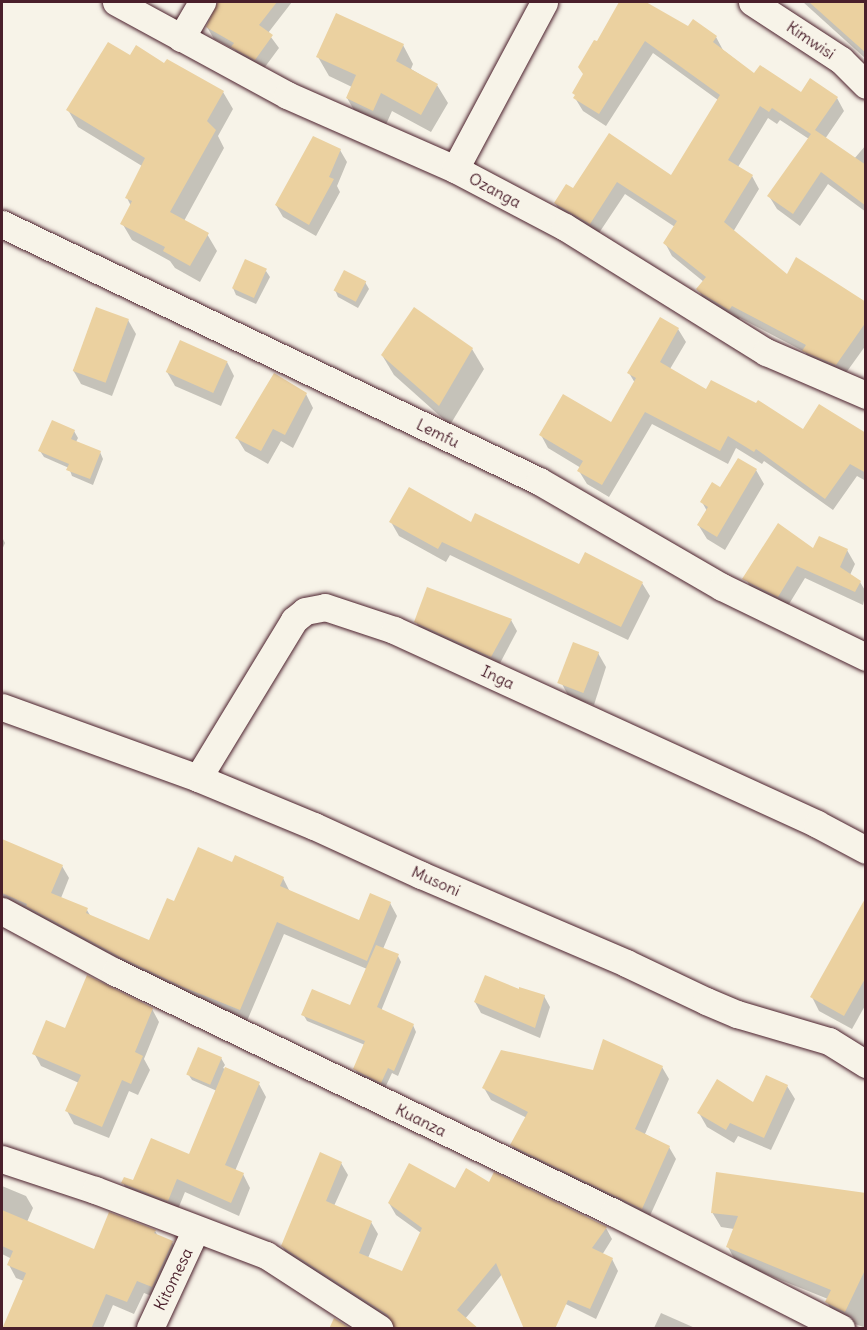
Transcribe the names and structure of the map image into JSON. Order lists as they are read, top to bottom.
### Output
{
  "streets": {
    "street": [
      "Kimwisi",
      "Ozanga",
      "Lemfu",
      "Inga",
      "Musoni",
      "Kuanza",
      "Kitomesa"
    ]
  },
  "crossings": [
    ["Inga", "Musoni"]
  ]
}
